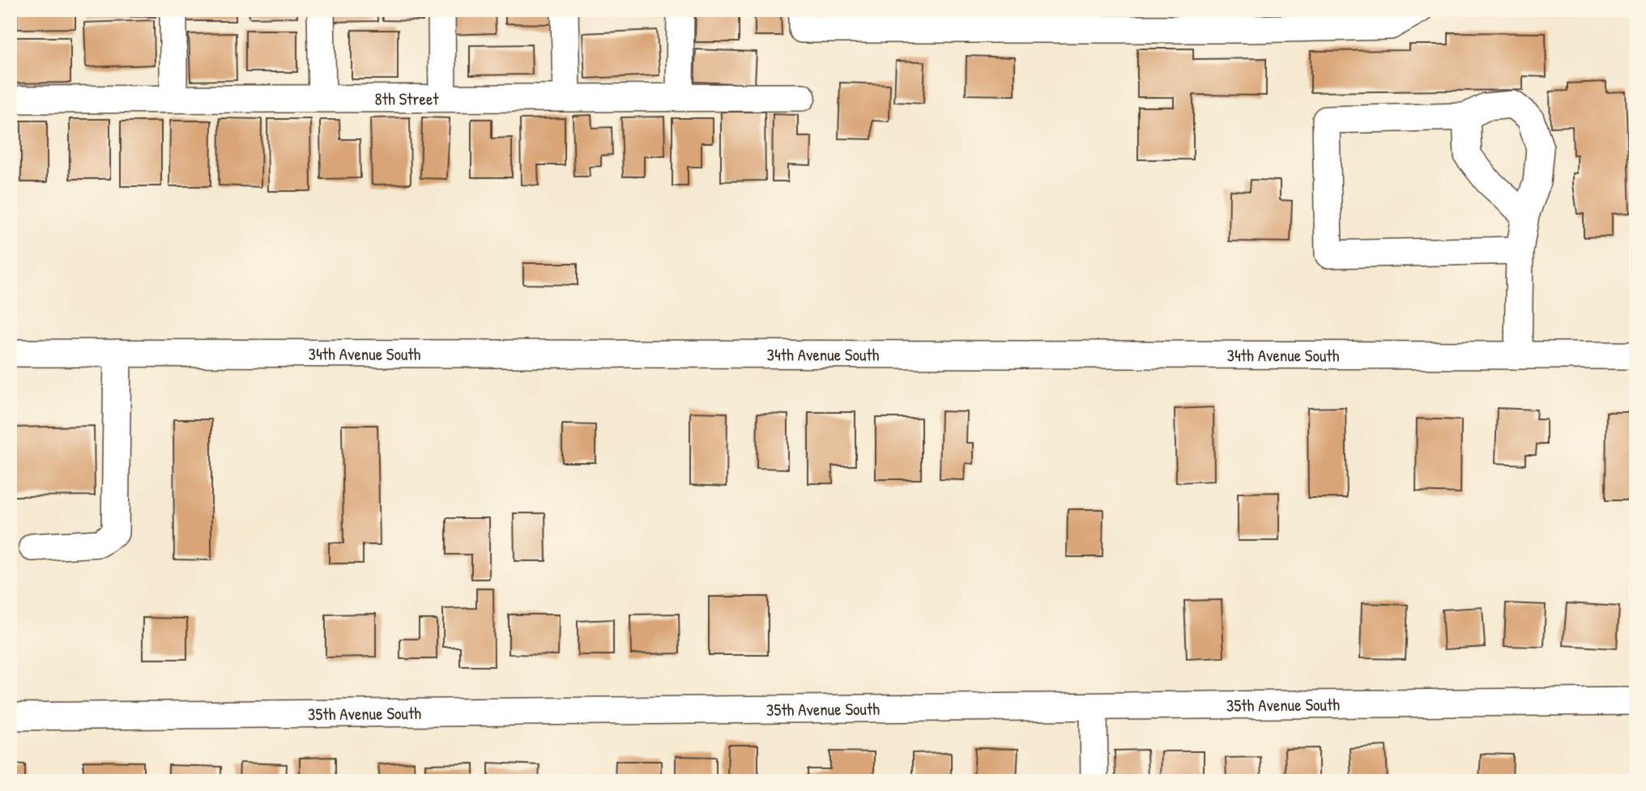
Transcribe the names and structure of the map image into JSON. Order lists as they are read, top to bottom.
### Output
{
  "streets": {
    "street": ["8th Street", "34th Avenue South", "35th Avenue South"]
  }
}
